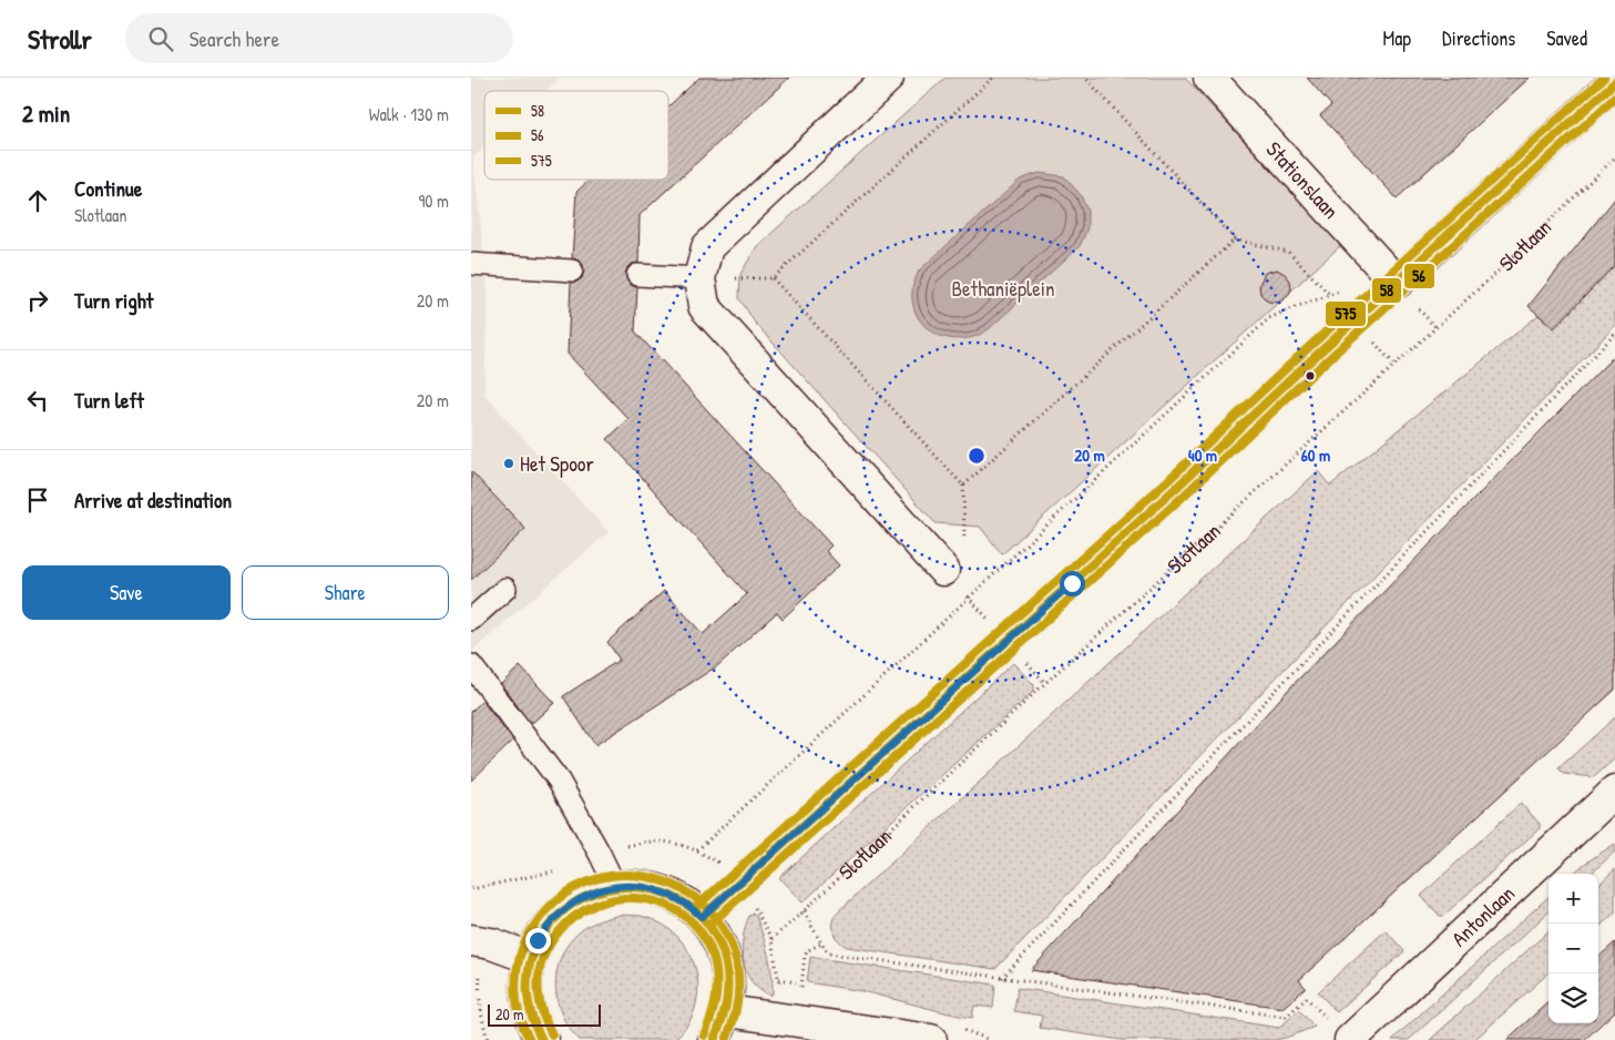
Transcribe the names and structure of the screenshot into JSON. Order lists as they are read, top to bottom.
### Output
{
  "streets": {
    "street": ["Stationslaan", "Antonlaan"],
    "path": ["Slotlaan"]
  },
  "parks": ["Bethaniëplein"],
  "places": ["Het Spoor"],
  "lines": ["transit line 575", "transit line 58", "transit line 56"],
  "legend": ["58", "56", "575"],
  "scale_bar": "20 m",
  "page": {
    "header": "Strollr",
    "search": "Search here",
    "nav": ["Map", "Directions", "Saved"],
    "heading": ["2 min", "Walk · 130 m"],
    "list": [
      ["Continue", "Slotlaan", "90 m"],
      ["Turn right", "20 m"],
      ["Turn left", "20 m"],
      "Arrive at destination"
    ],
    "buttons": ["Save", "Share"],
    "map_buttons": ["+", "−"],
    "scale": "20 m"
  },
  "rings": ["20 m", "40 m", "60 m"]
}
